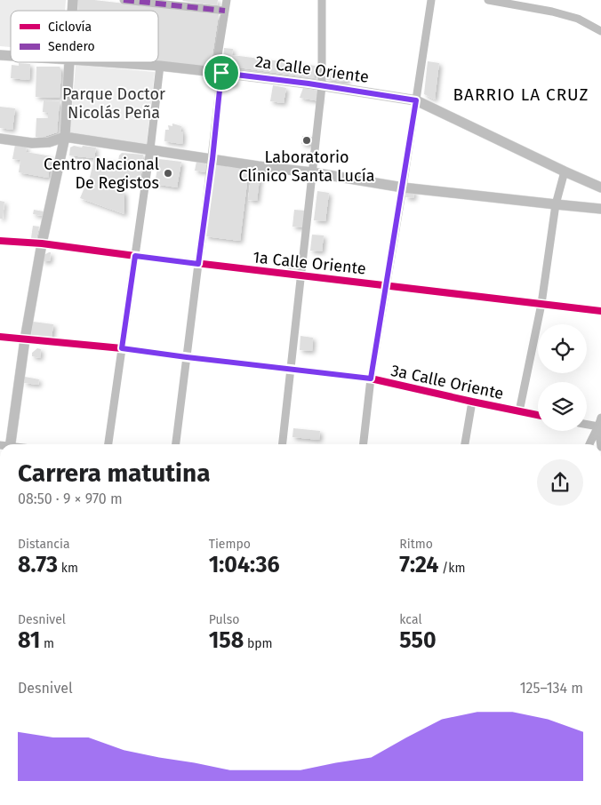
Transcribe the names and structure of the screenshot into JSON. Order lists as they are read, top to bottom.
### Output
{
  "streets": {
    "main road": ["2a Calle Oriente"],
    "street": ["1a Calle Oriente", "3a Calle Oriente"]
  },
  "districts": ["BARRIO LA CRUZ"],
  "parks": ["Parque Doctor Nicolás Peña"],
  "places": ["Laboratorio Clínico Santa Lucía", "Centro Nacional De Registos"],
  "legend": ["Ciclovía", "Sendero"],
  "page": {
    "heading": ["Carrera matutina", "08:50 · 9 × 970 m"],
    "stats": [
      ["Distancia", "8.73 km"],
      ["Tiempo", "1:04:36"],
      ["Ritmo", "7:24 /km"],
      ["Desnivel", "81 m"],
      ["Pulso", "158 bpm"],
      ["kcal", "550"]
    ],
    "chart": ["Desnivel", "125–134 m"]
  }
}
